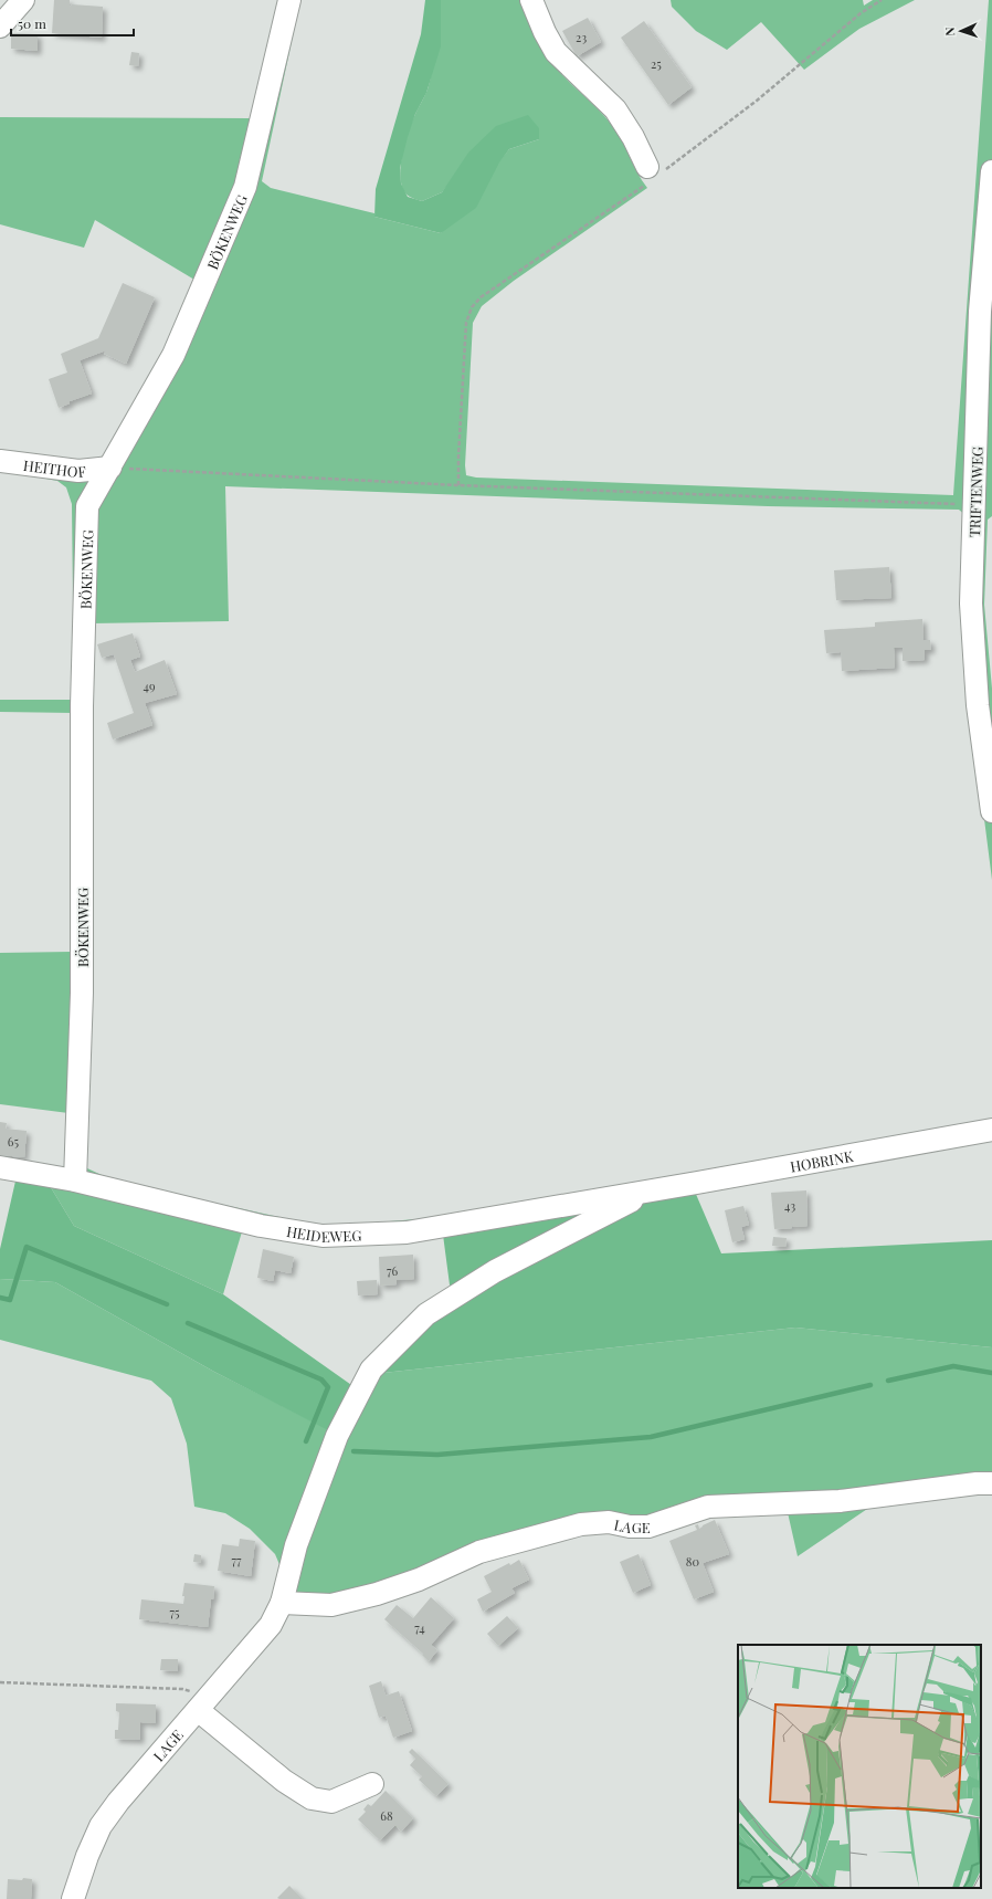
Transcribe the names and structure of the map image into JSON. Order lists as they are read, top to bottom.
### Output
{
  "streets": {
    "street": [
      "BÖKENWEG",
      "HEITHOF",
      "TRIFTENWEG",
      "HOBRINK",
      "HEIDEWEG",
      "LAGE"
    ]
  },
  "crossings": [
    ["BÖKENWEG", "HEITHOF"],
    ["BÖKENWEG", "HEIDEWEG"],
    ["HOBRINK", "HEIDEWEG"],
    ["HOBRINK", "LAGE"],
    ["HEIDEWEG", "LAGE"]
  ],
  "house_numbers": [
    "23",
    "25",
    "49",
    "65",
    "43",
    "76",
    "77",
    "80",
    "75",
    "74",
    "68"
  ],
  "scale_bar": "50 m",
  "north": "left"
}
